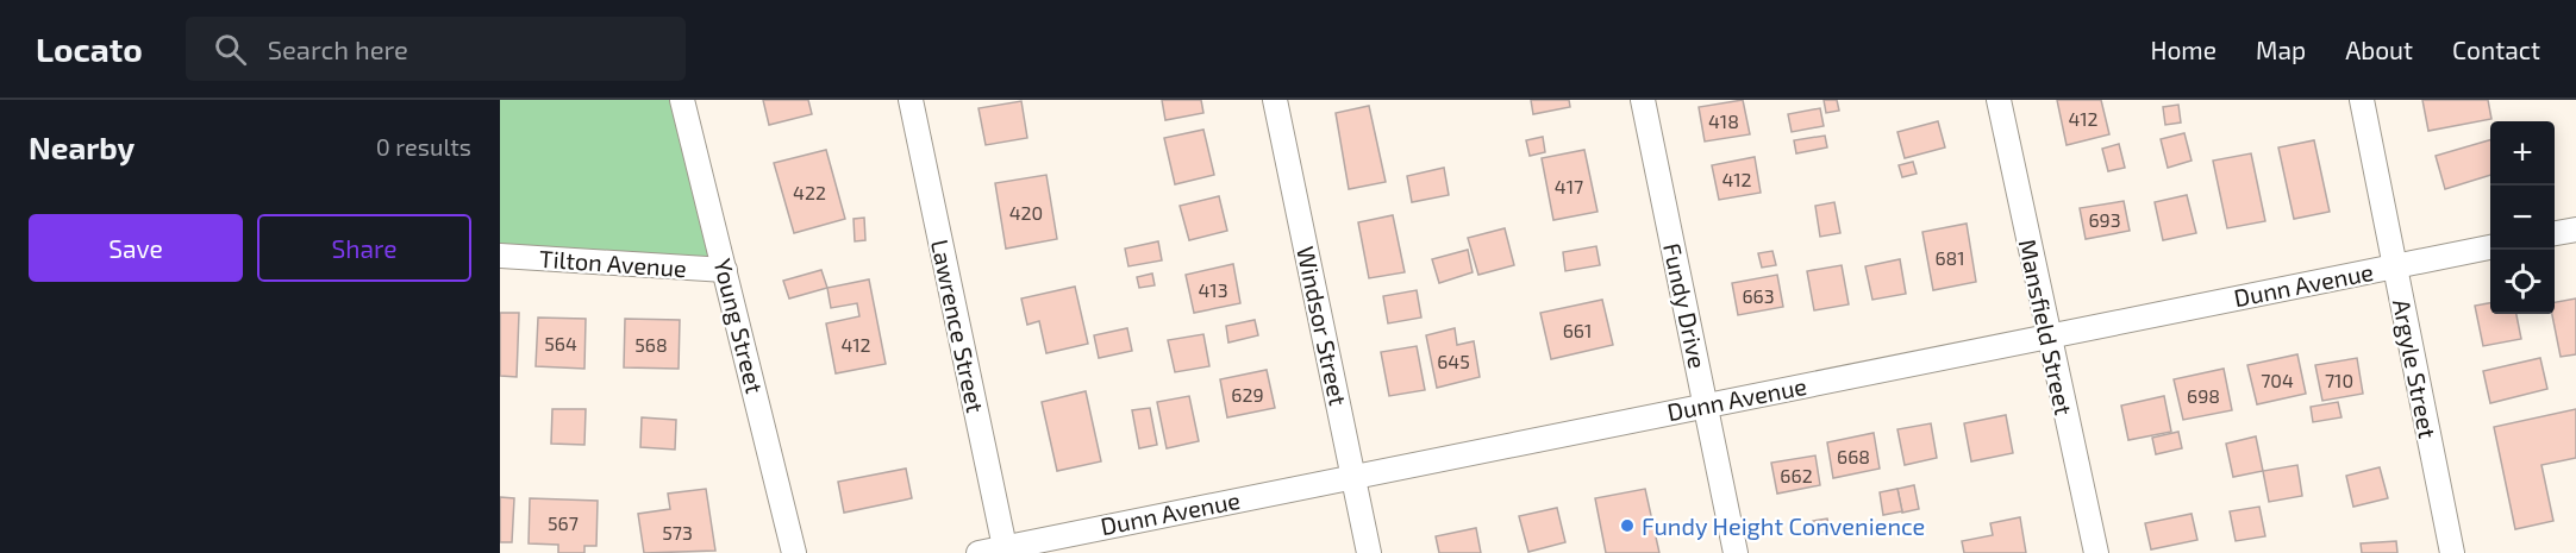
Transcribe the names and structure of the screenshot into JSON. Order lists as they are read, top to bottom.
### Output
{
  "streets": {
    "street": [
      "Tilton Avenue",
      "Dunn Avenue",
      "Fundy Drive",
      "Young Street",
      "Lawrence Street",
      "Windsor Street",
      "Mansfield Street",
      "Argyle Street"
    ]
  },
  "crossings": [
    ["Tilton Avenue", "Young Street"],
    ["Dunn Avenue", "Fundy Drive"],
    ["Dunn Avenue", "Lawrence Street"],
    ["Dunn Avenue", "Windsor Street"],
    ["Dunn Avenue", "Mansfield Street"],
    ["Dunn Avenue", "Argyle Street"]
  ],
  "places": ["Fundy Height Convenience"],
  "house_numbers": [
    "412",
    "418",
    "412",
    "417",
    "422",
    "420",
    "693",
    "681",
    "413",
    "663",
    "661",
    "564",
    "568",
    "412",
    "645",
    "704",
    "710",
    "629",
    "698",
    "668",
    "662",
    "567",
    "573"
  ],
  "page": {
    "header": "Locato",
    "search": "Search here",
    "nav": [
      "Home",
      "Map",
      "About",
      "Contact"
    ],
    "heading": ["Nearby", "0 results"],
    "map_buttons": ["+", "−"],
    "buttons": ["Save", "Share"]
  }
}
